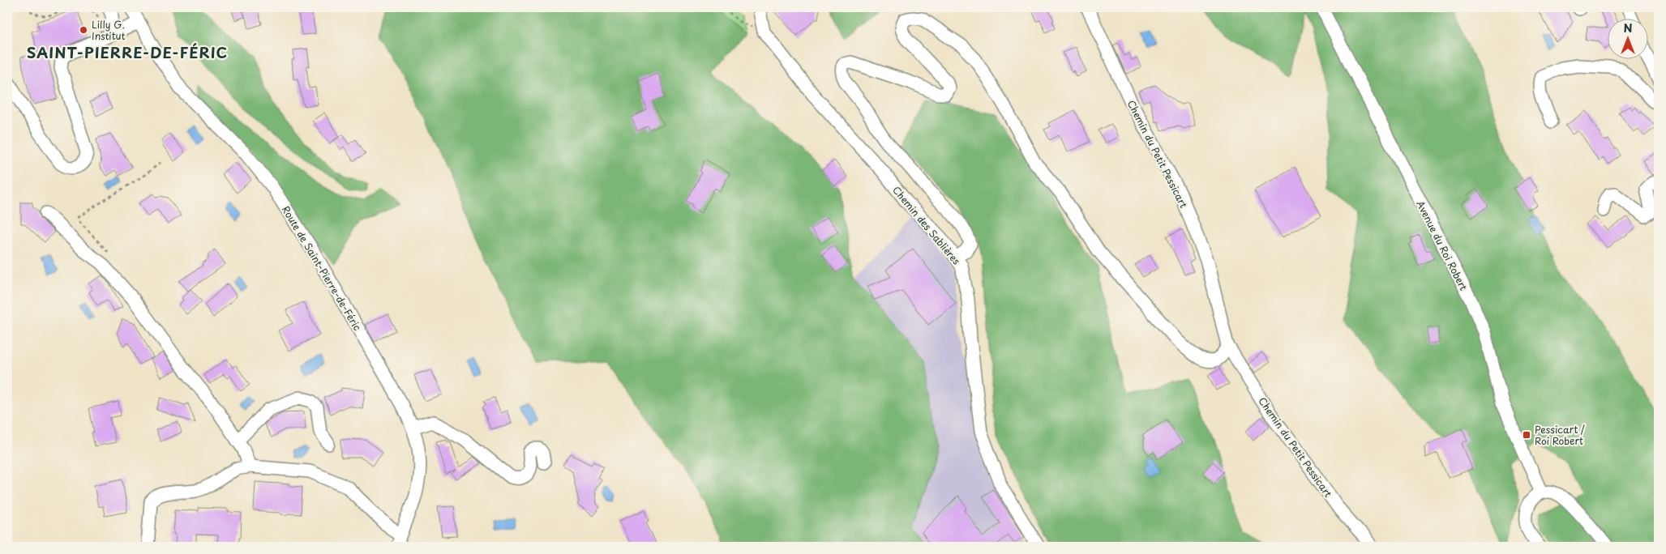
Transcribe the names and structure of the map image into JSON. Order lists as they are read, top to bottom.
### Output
{
  "streets": {
    "street": [
      "Chemin du Petit Pessicart",
      "Chemin des Sablières",
      "Avenue du Roi Robert",
      "Route de Saint-Pierre-de-Féric"
    ]
  },
  "districts": ["SAINT-PIERRE-DE-FÉRIC"],
  "places": {
    "other": ["Lilly G. Institut"],
    "transit": ["Pessicart / Roi Robert"]
  },
  "north": "top"
}
